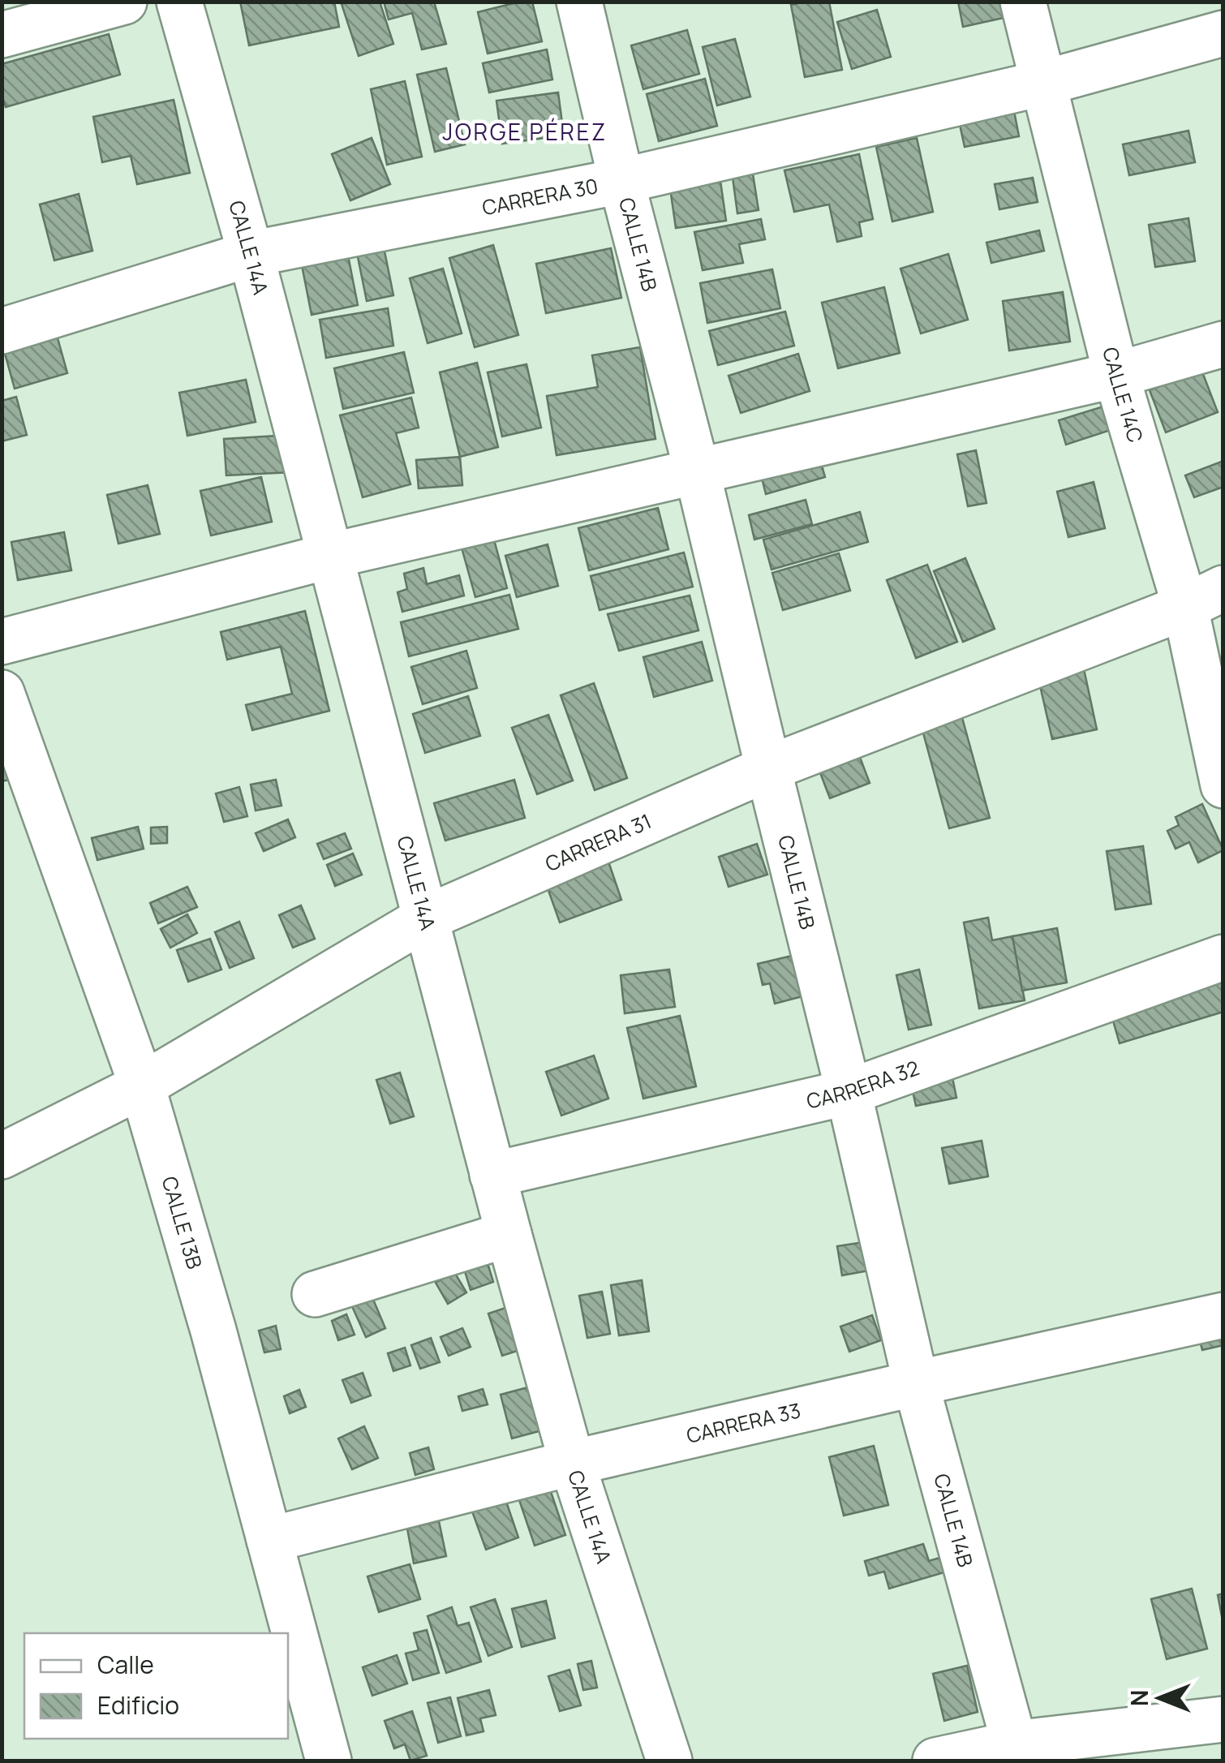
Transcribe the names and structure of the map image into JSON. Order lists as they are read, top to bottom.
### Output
{
  "streets": {
    "street": [
      "CARRERA 30",
      "CALLE 14B",
      "CALLE 14A",
      "CALLE 14C",
      "CARRERA 31",
      "CARRERA 32",
      "CALLE 13B",
      "CARRERA 33"
    ]
  },
  "crossings": [
    ["CARRERA 30", "CALLE 14B"],
    ["CARRERA 30", "CALLE 14A"],
    ["CARRERA 30", "CALLE 14C"],
    ["CALLE 14B", "CARRERA 31"],
    ["CALLE 14B", "CARRERA 32"],
    ["CALLE 14B", "CARRERA 33"],
    ["CALLE 14A", "CARRERA 31"],
    ["CALLE 14A", "CARRERA 32"],
    ["CALLE 14A", "CARRERA 33"],
    ["CALLE 14C", "CARRERA 31"],
    ["CARRERA 31", "CALLE 13B"],
    ["CALLE 13B", "CARRERA 33"]
  ],
  "districts": ["JORGE PÉREZ"],
  "legend": ["Calle", "Edificio"],
  "north": "left"
}
